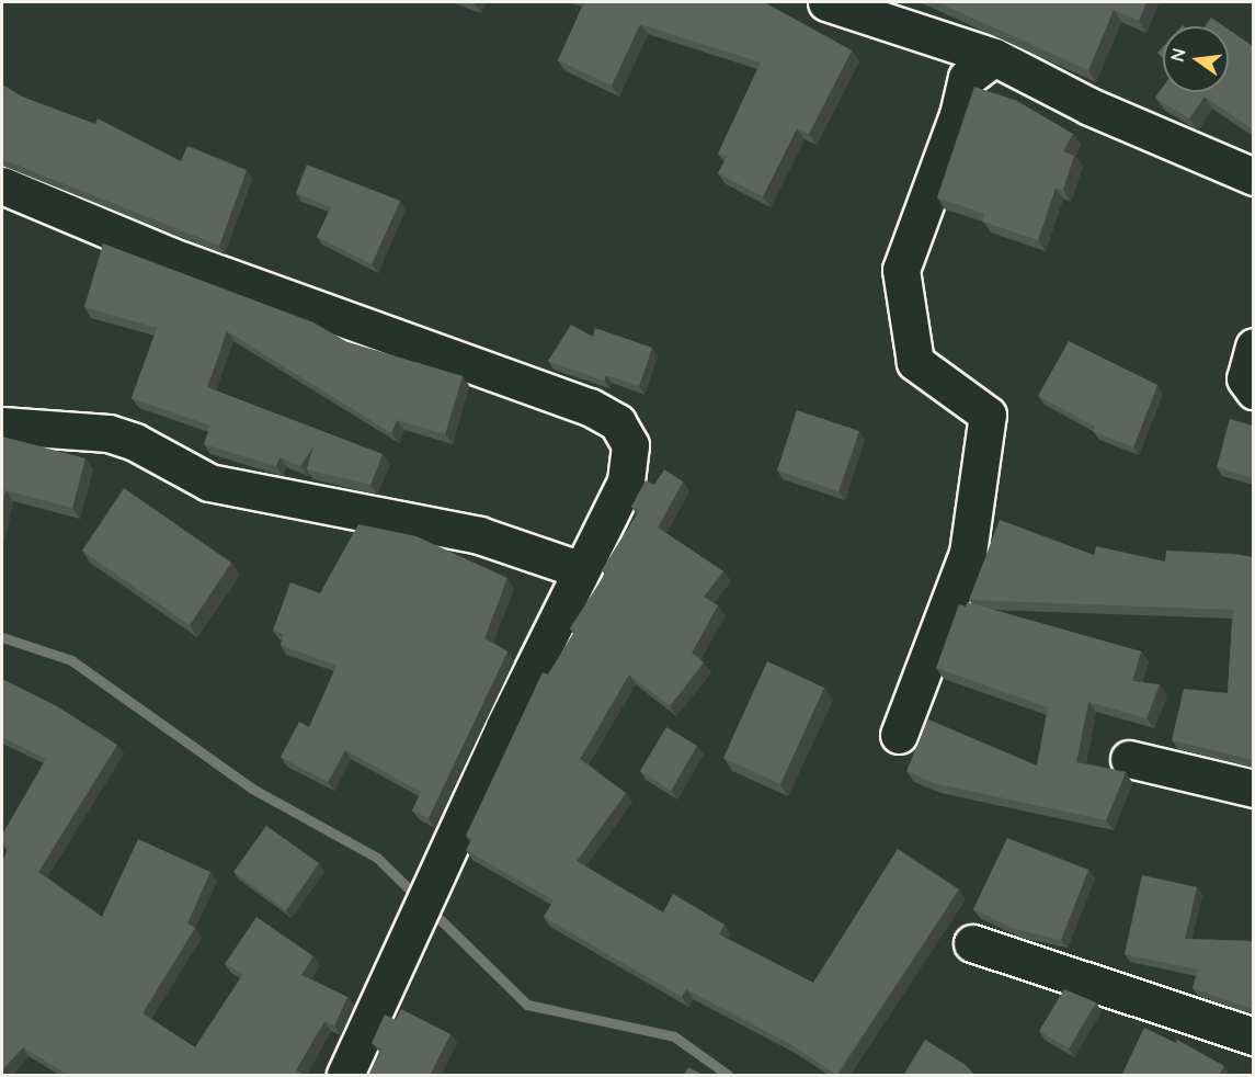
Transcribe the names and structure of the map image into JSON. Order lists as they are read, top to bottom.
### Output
{
  "north": "left"
}
